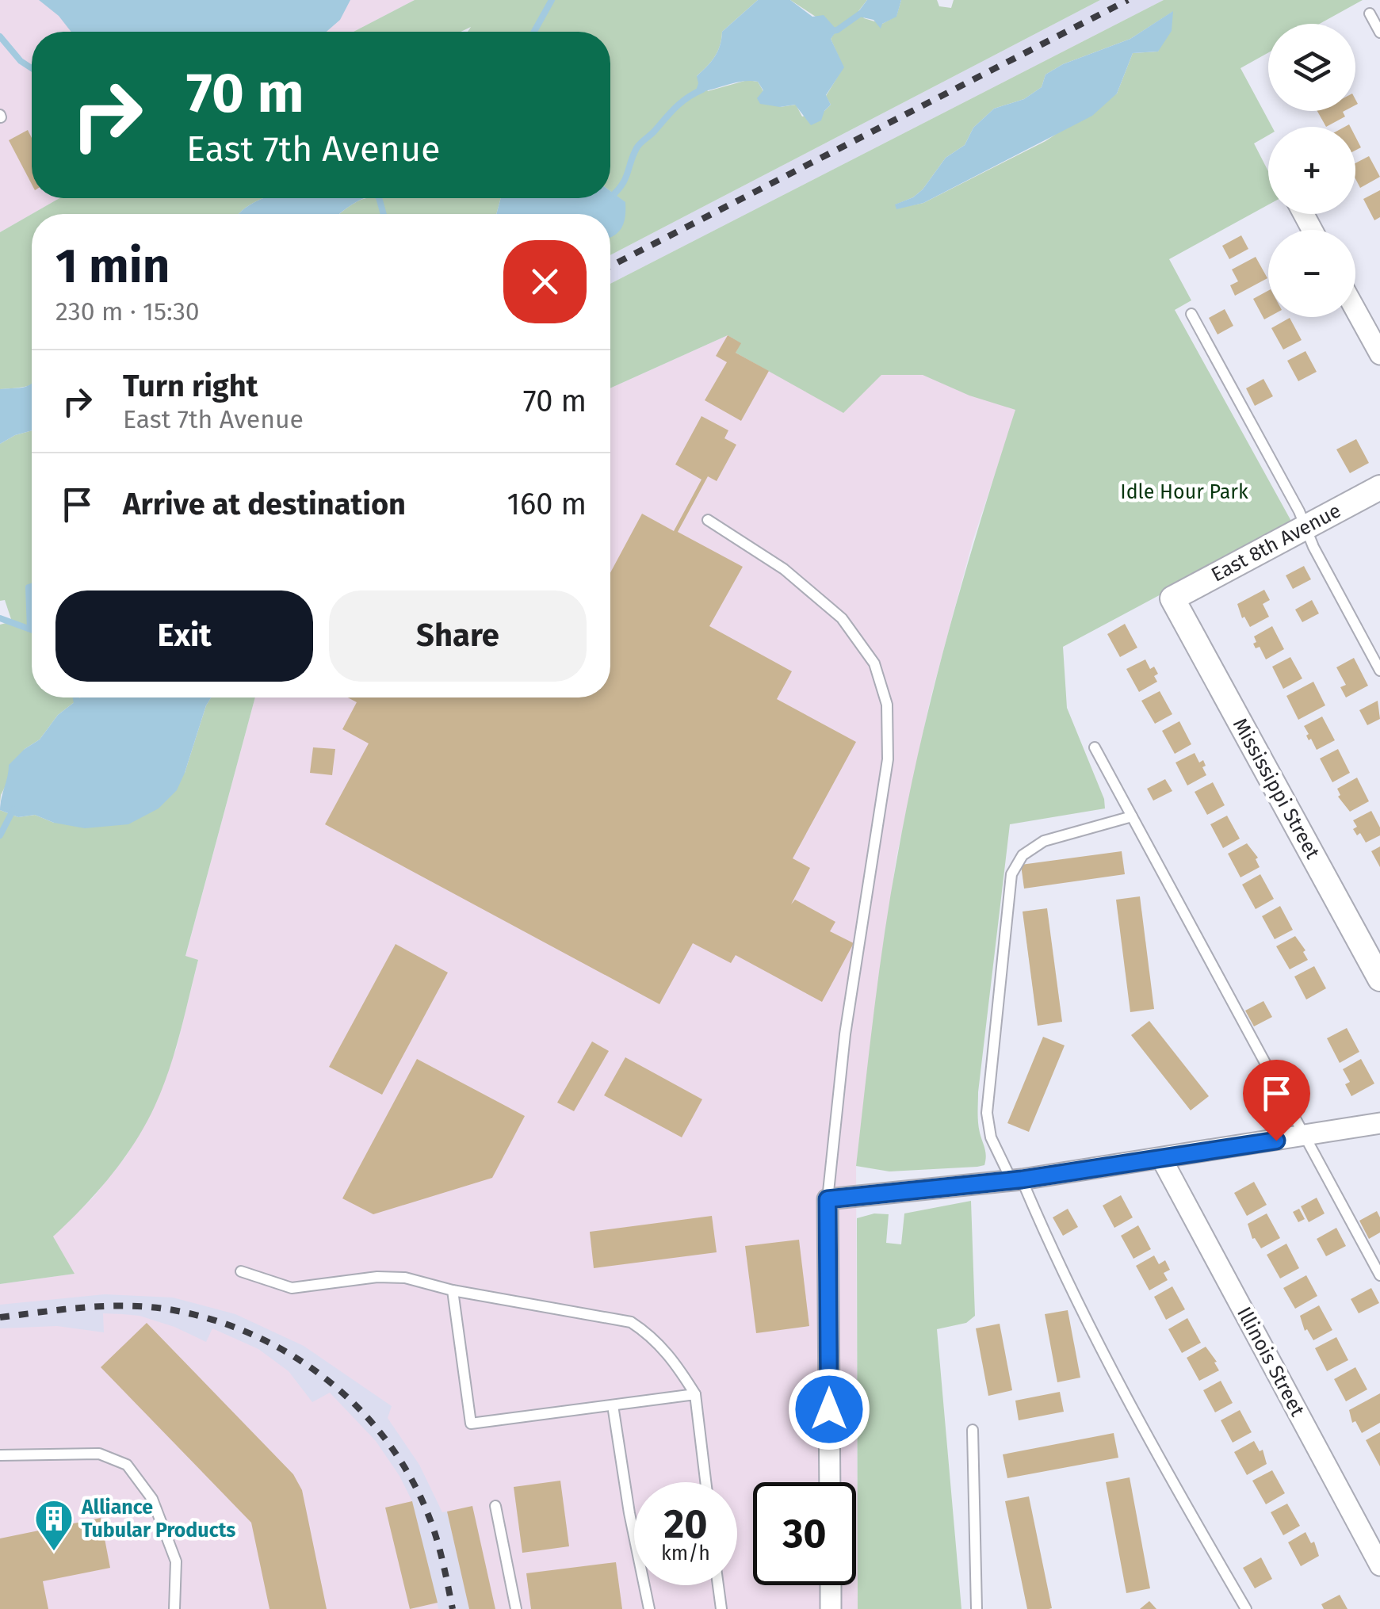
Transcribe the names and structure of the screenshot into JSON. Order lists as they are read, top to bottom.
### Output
{
  "streets": {
    "street": ["East 8th Avenue", "Mississippi Street", "Illinois Street"]
  },
  "crossings": [
    ["East 8th Avenue", "Mississippi Street"]
  ],
  "parks": ["Idle Hour Park"],
  "places": {
    "building": ["Alliance Tubular Products"]
  },
  "page": {
    "map_buttons": ["+", "−"],
    "turn": ["70 m", "East 7th Avenue"],
    "heading": ["1 min", "230 m · 15:30"],
    "list": [
      {
        "name": "Turn right",
        "note": "East 7th Avenue",
        "value": "70 m"
      },
      {
        "name": "Arrive at destination",
        "value": "160 m"
      }
    ],
    "buttons": ["Exit", "Share"],
    "speed": "20 km/h",
    "limit": "30"
  }
}
